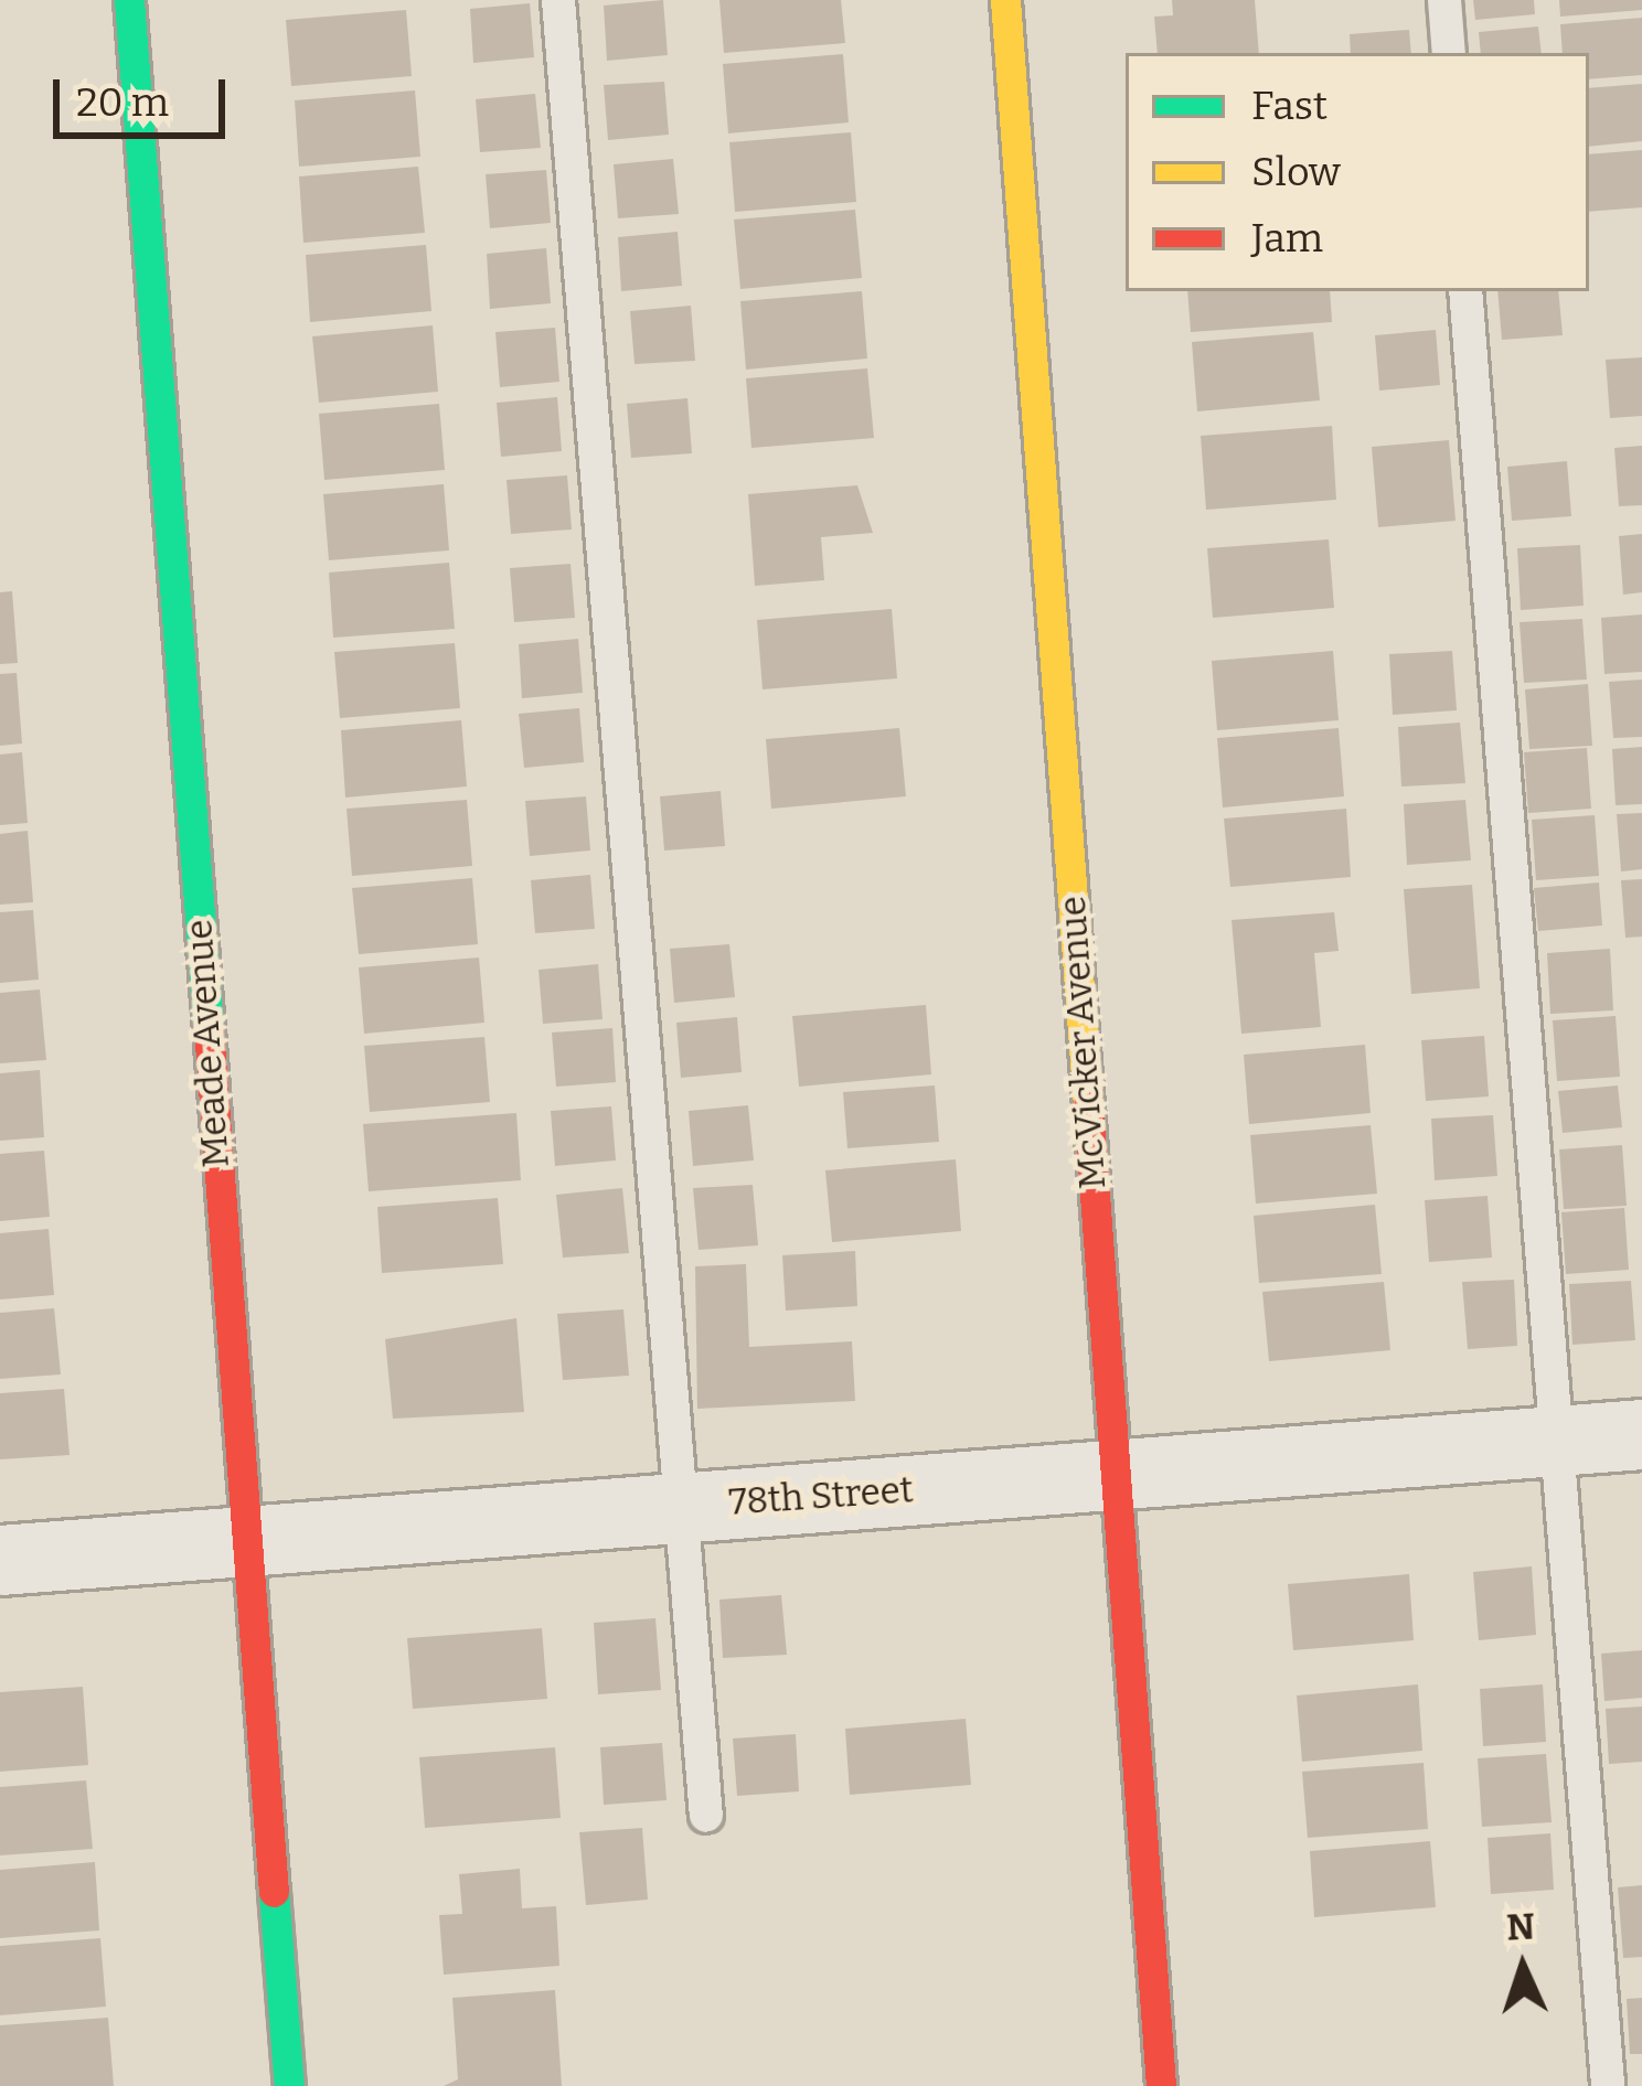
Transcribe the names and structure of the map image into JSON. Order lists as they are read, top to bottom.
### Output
{
  "streets": {
    "street": ["McVicker Avenue", "Meade Avenue", "78th Street"]
  },
  "crossings": [
    ["McVicker Avenue", "78th Street"],
    ["Meade Avenue", "78th Street"]
  ],
  "legend": ["Fast", "Slow", "Jam"],
  "scale_bar": "20 m",
  "north": "top"
}
